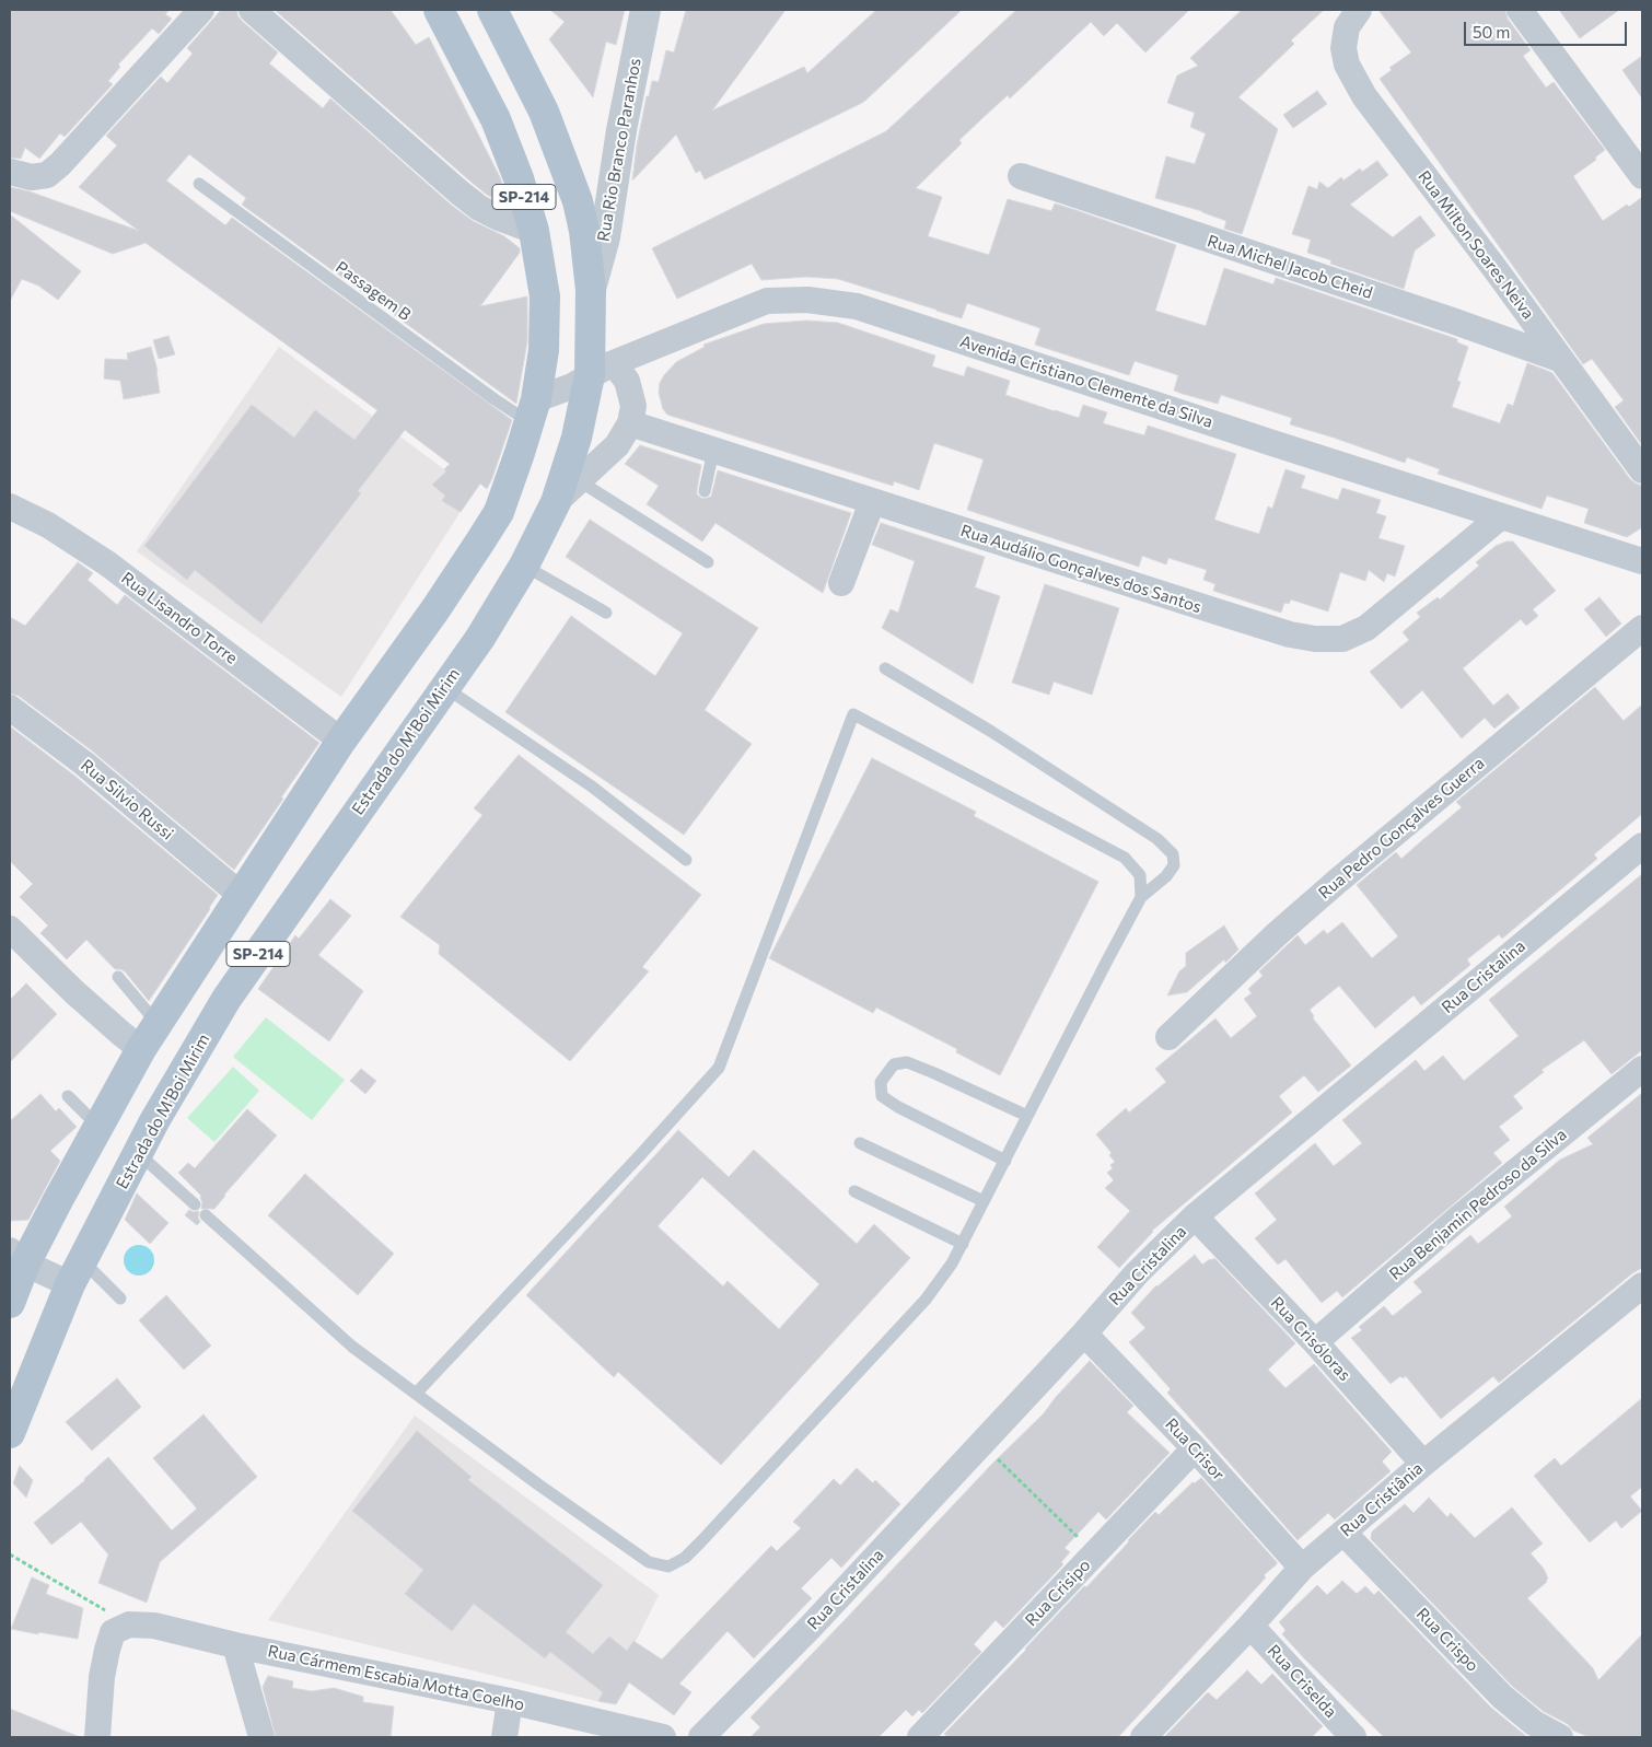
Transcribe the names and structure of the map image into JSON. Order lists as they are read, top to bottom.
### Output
{
  "streets": {
    "main road": ["SP-214", "Estrada do M'Boi Mirim"],
    "street": [
      "Rua Rio Branco Paranhos",
      "Rua Milton Soares Neiva",
      "Rua Michel Jacob Cheid",
      "Avenida Cristiano Clemente da Silva",
      "Rua Audálio Gonçalves dos Santos",
      "Rua Lisandro Torre",
      "Rua Silvio Russi",
      "Rua Pedro Gonçalves Guerra",
      "Rua Cristalina",
      "Rua Benjamin Pedroso da Silva",
      "Rua Crisóloras",
      "Rua Crisor",
      "Rua Cristiânia",
      "Rua Crisipo",
      "Rua Crispo",
      "Rua Cármem Escabia Motta Coelho",
      "Rua Criselda"
    ],
    "lane": ["Passagem B"]
  },
  "crossings": [
    ["Rua Rio Branco Paranhos", "Estrada do M'Boi Mirim"],
    ["SP-214", "Passagem B"],
    ["SP-214", "Avenida Cristiano Clemente da Silva"],
    ["SP-214", "Rua Lisandro Torre"],
    ["SP-214", "Rua Silvio Russi"],
    ["Rua Milton Soares Neiva", "Rua Michel Jacob Cheid"],
    ["Passagem B", "Avenida Cristiano Clemente da Silva"],
    ["Avenida Cristiano Clemente da Silva", "Rua Audálio Gonçalves dos Santos"],
    ["Avenida Cristiano Clemente da Silva", "Estrada do M'Boi Mirim"],
    ["Rua Cristalina", "Rua Crisóloras"],
    ["Rua Cristalina", "Rua Crisor"],
    ["Rua Benjamin Pedroso da Silva", "Rua Crisóloras"],
    ["Rua Crisóloras", "Rua Cristiânia"],
    ["Rua Crisor", "Rua Cristiânia"],
    ["Rua Crisor", "Rua Crisipo"],
    ["Rua Cristiânia", "Rua Crispo"],
    ["Rua Cristiânia", "Rua Criselda"]
  ],
  "scale_bar": "50 m"
}
